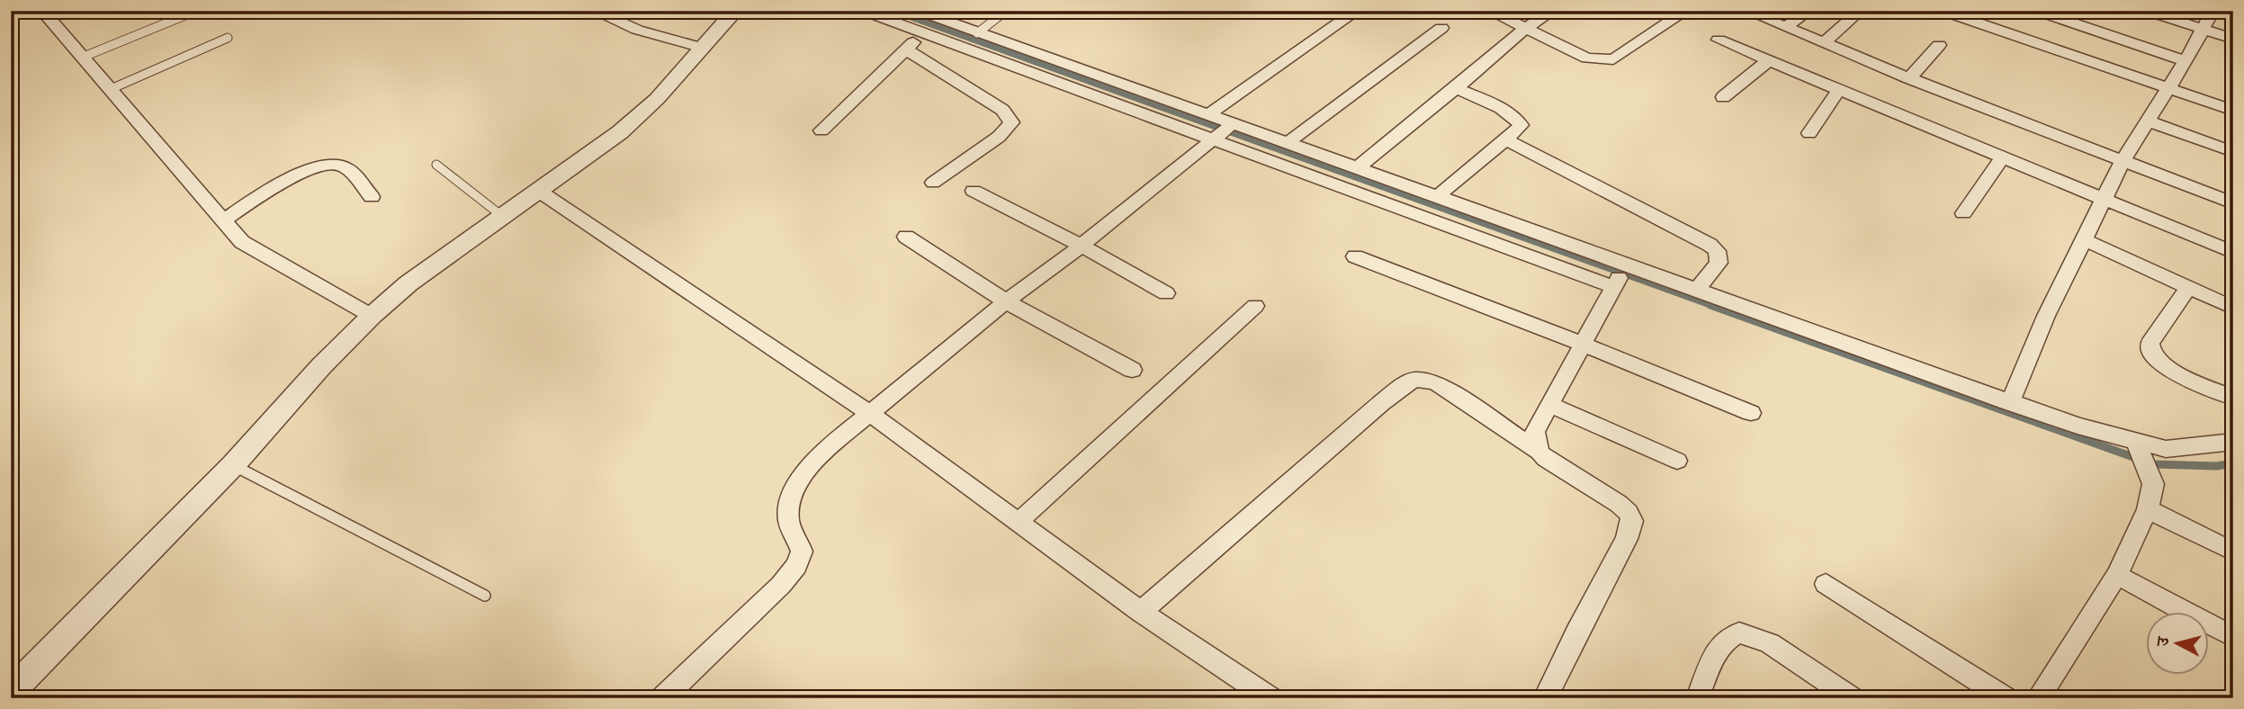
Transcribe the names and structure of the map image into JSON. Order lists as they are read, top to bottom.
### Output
{
  "north": "left"
}
